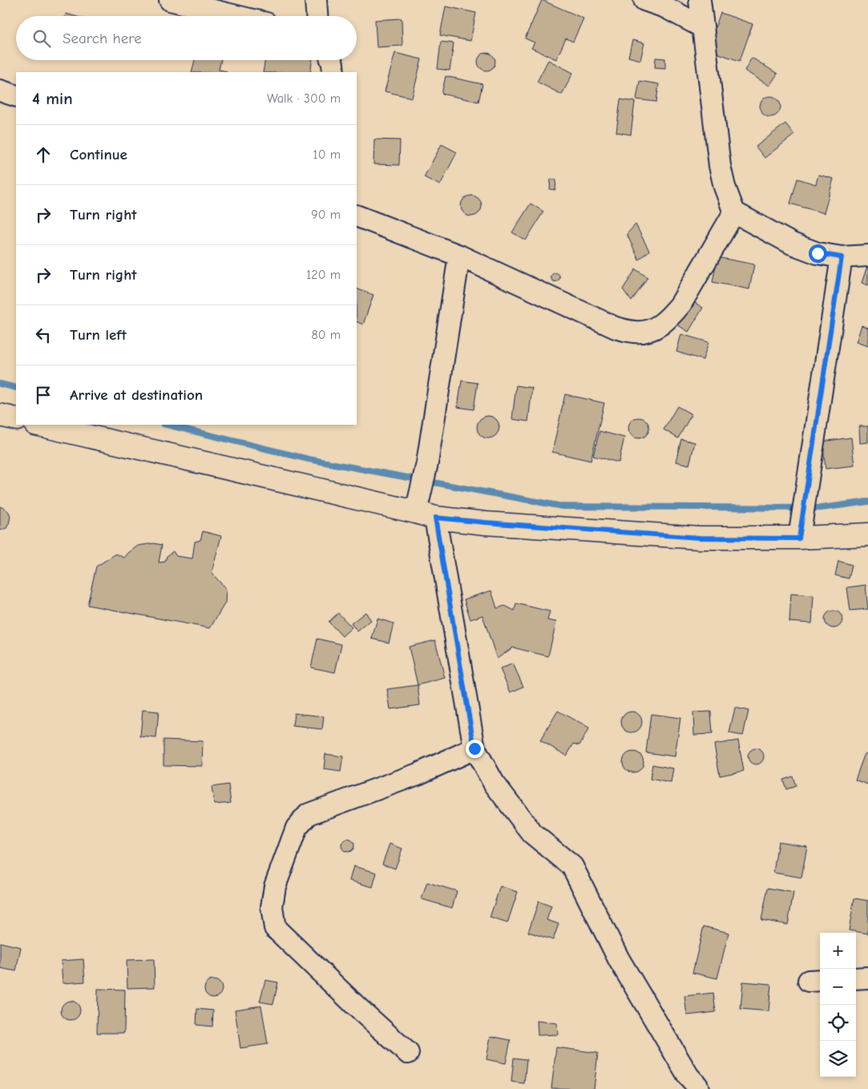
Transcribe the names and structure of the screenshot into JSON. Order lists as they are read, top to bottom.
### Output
{
  "page": {
    "search": "Search here",
    "heading": ["4 min", "Walk · 300 m"],
    "list": [
      ["Continue", "10 m"],
      ["Turn right", "90 m"],
      ["Turn right", "120 m"],
      ["Turn left", "80 m"],
      "Arrive at destination"
    ],
    "map_buttons": ["+", "−"]
  }
}
